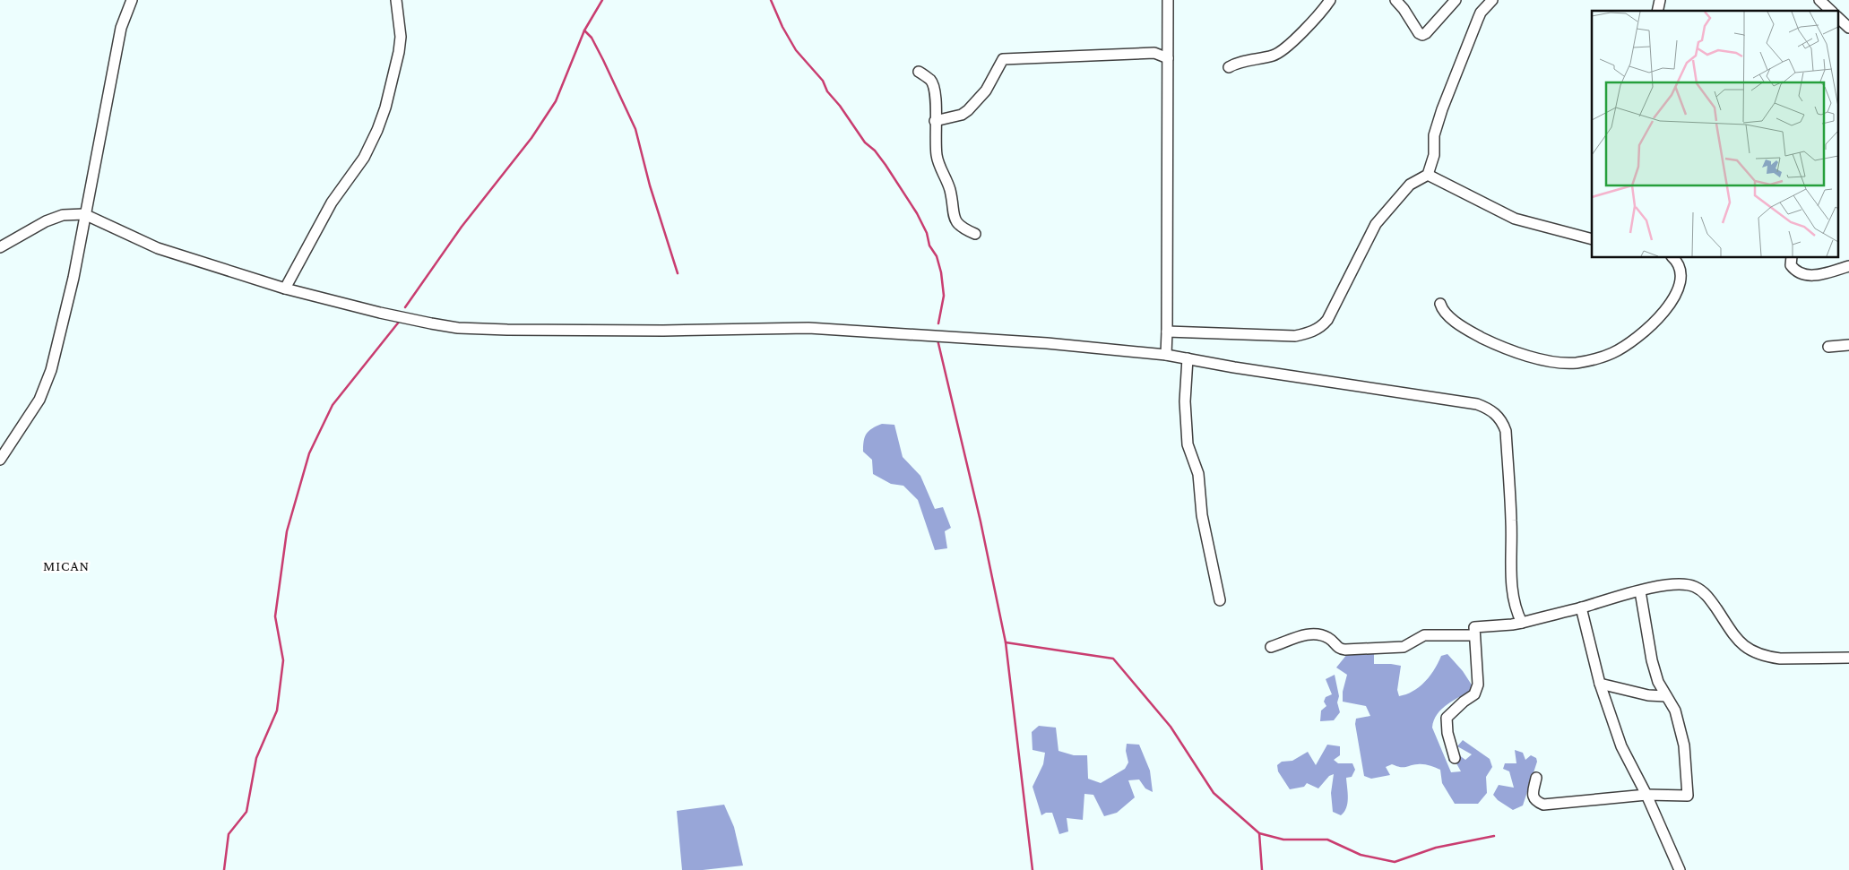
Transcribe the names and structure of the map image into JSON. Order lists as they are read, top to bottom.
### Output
{
  "districts": ["MICAN"]
}
